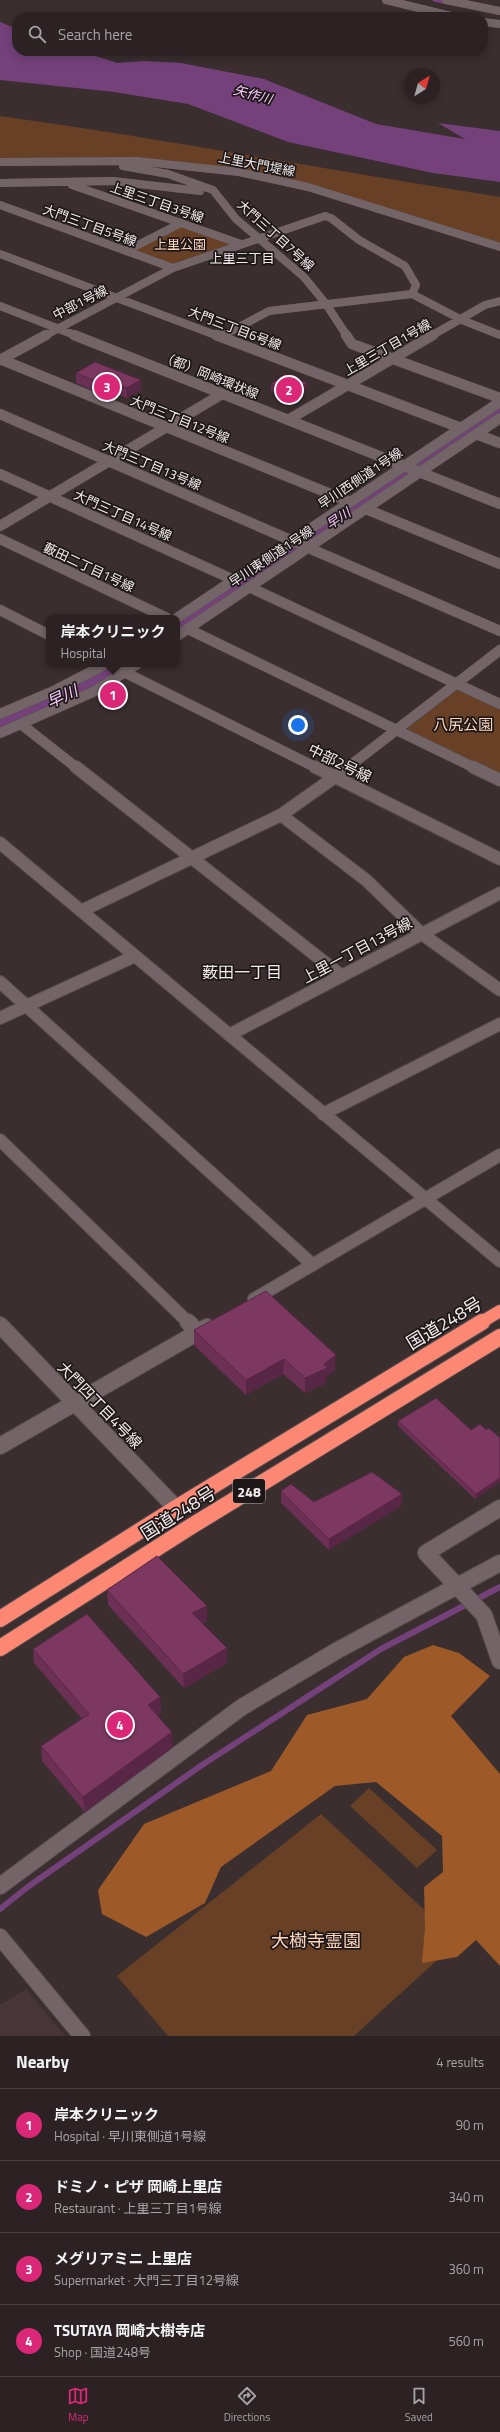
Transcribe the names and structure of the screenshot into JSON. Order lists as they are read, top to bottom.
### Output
{
  "streets": {
    "highway": ["国道248号", "248"],
    "street": [
      "上里大門堤線",
      "上里三丁目3号線",
      "大門三丁目5号線",
      "大門三丁目7号線",
      "中部1号線",
      "大門三丁目6号線",
      "上里三丁目1号線",
      "（都）岡崎環状線",
      "大門三丁目12号線",
      "大門三丁目13号線",
      "早川西側道1号線",
      "大門三丁目14号線",
      "早川東側道1号線",
      "藪田二丁目1号線",
      "中部2号線",
      "上里一丁目13号線",
      "大門四丁目4号線"
    ]
  },
  "crossings": [
    ["上里三丁目3号線", "中部1号線"],
    ["大門三丁目5号線", "中部1号線"],
    ["大門三丁目7号線", "中部1号線"],
    ["大門三丁目7号線", "上里三丁目1号線"],
    ["中部1号線", "大門三丁目6号線"],
    ["中部1号線", "（都）岡崎環状線"],
    ["中部1号線", "大門三丁目12号線"],
    ["大門三丁目6号線", "上里三丁目1号線"],
    ["大門三丁目6号線", "早川西側道1号線"],
    ["上里三丁目1号線", "（都）岡崎環状線"],
    ["（都）岡崎環状線", "早川西側道1号線"],
    ["（都）岡崎環状線", "早川東側道1号線"],
    ["大門三丁目12号線", "早川西側道1号線"],
    ["大門三丁目13号線", "早川西側道1号線"],
    ["大門三丁目13号線", "早川東側道1号線"],
    ["早川西側道1号線", "大門三丁目14号線"],
    ["国道248号", "大門四丁目4号線"]
  ],
  "districts": ["上里三丁目", "薮田一丁目"],
  "water": ["矢作川", "早川"],
  "parks": ["上里公園", "八尻公園", "大樹寺霊園"],
  "north": "top right",
  "page": {
    "search": "Search here",
    "pins": [
      "3",
      "2",
      "1",
      "4"
    ],
    "popup": ["岸本クリニック", "Hospital"],
    "heading": ["Nearby", "4 results"],
    "list": [
      {
        "mark": "1",
        "name": "岸本クリニック",
        "note": "Hospital · 早川東側道1号線",
        "value": "90 m"
      },
      {
        "mark": "2",
        "name": "ドミノ・ピザ 岡崎上里店",
        "note": "Restaurant · 上里三丁目1号線",
        "value": "340 m"
      },
      {
        "mark": "3",
        "name": "メグリアミニ 上里店",
        "note": "Supermarket · 大門三丁目12号線",
        "value": "360 m"
      },
      {
        "mark": "4",
        "name": "TSUTAYA 岡崎大樹寺店",
        "note": "Shop · 国道248号",
        "value": "560 m"
      }
    ],
    "nav": ["Map", "Directions", "Saved"]
  }
}
